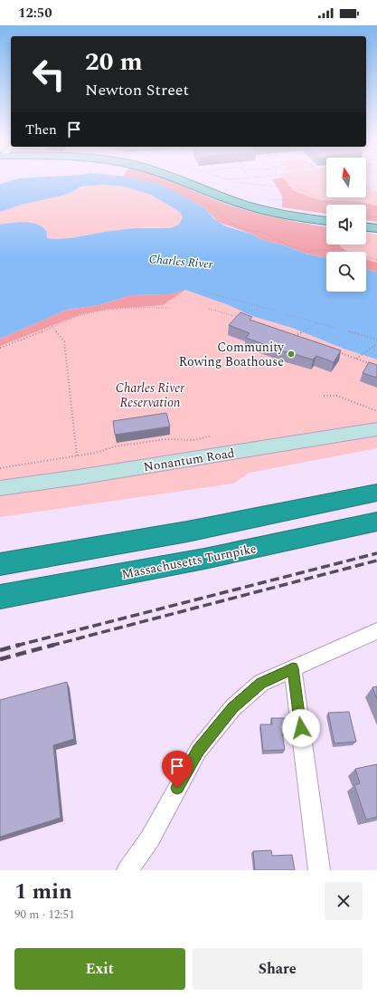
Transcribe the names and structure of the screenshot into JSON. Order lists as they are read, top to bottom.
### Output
{
  "streets": {
    "highway": ["Massachusetts Turnpike"],
    "main road": ["Nonantum Road"]
  },
  "water": ["Charles River"],
  "parks": ["Charles River Reservation"],
  "places": ["Community Rowing Boathouse"],
  "north": "top",
  "page": {
    "status": "12:50",
    "turn": ["20 m", "Newton Street"],
    "then": "Then",
    "heading": ["1 min", "90 m · 12:51"],
    "buttons": ["Exit", "Share"]
  }
}
